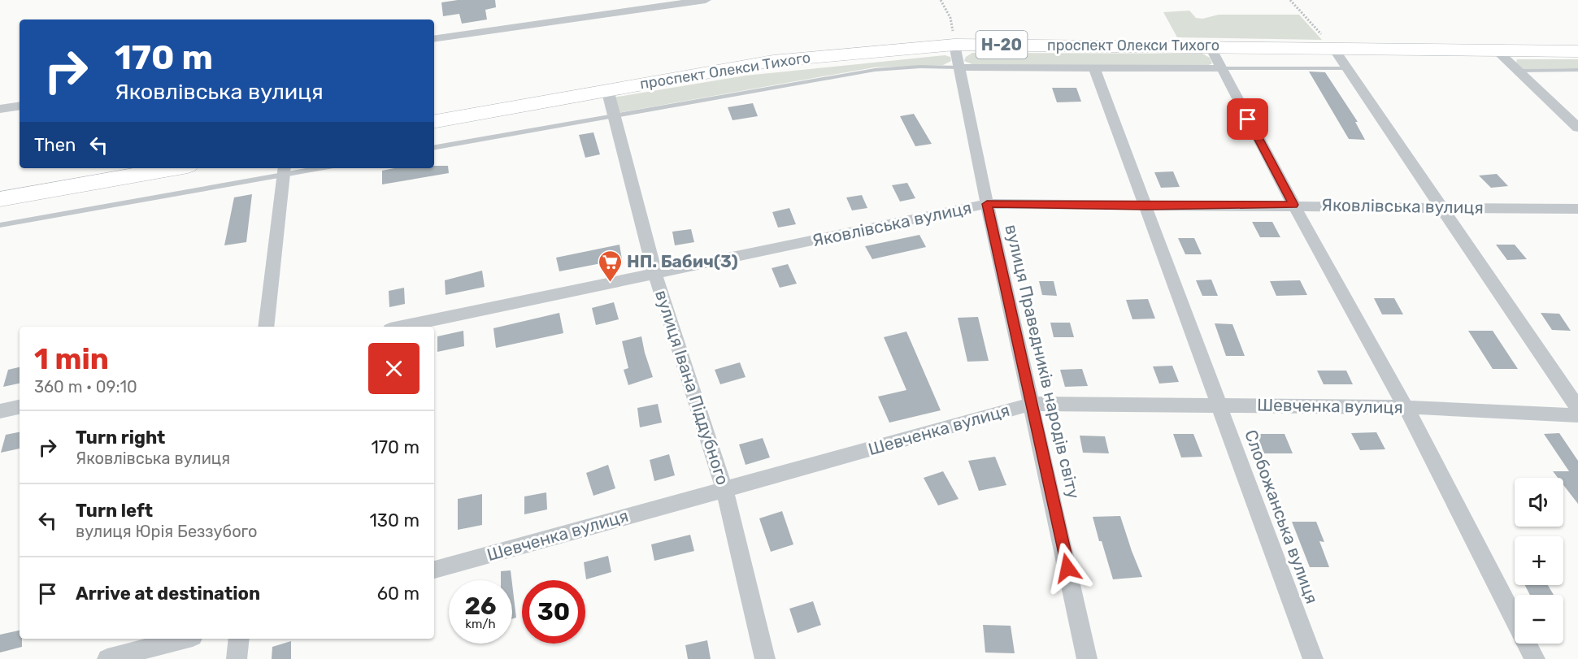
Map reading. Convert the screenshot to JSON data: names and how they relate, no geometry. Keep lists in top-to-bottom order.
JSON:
{
  "streets": {
    "main road": ["Н-20", "проспект Олекси Тихого"],
    "street": [
      "Яковлівська вулиця",
      "вулиця Праведників народів світу",
      "вулиця Івана Піддубного",
      "Шевченка вулиця",
      "Слобожанська вулиця"
    ]
  },
  "crossings": [
    ["проспект Олекси Тихого", "вулиця Праведників народів світу"],
    ["проспект Олекси Тихого", "вулиця Івана Піддубного"],
    ["Яковлівська вулиця", "вулиця Праведників народів світу"],
    ["Яковлівська вулиця", "вулиця Івана Піддубного"],
    ["Яковлівська вулиця", "Слобожанська вулиця"],
    ["вулиця Праведників народів світу", "Шевченка вулиця"],
    ["вулиця Івана Піддубного", "Шевченка вулиця"],
    ["Шевченка вулиця", "Слобожанська вулиця"]
  ],
  "places": {
    "supermarket": ["НП. Бабич(3)"]
  },
  "page": {
    "turn": ["170 m", "Яковлівська вулиця"],
    "then": "Then",
    "heading": ["1 min", "360 m · 09:10"],
    "list": [
      {
        "name": "Turn right",
        "note": "Яковлівська вулиця",
        "value": "170 m"
      },
      {
        "name": "Turn left",
        "note": "вулиця Юрія Беззубого",
        "value": "130 m"
      },
      {
        "name": "Arrive at destination",
        "value": "60 m"
      }
    ],
    "map_buttons": ["+", "−"],
    "speed": "26 km/h",
    "limit": "30"
  }
}
